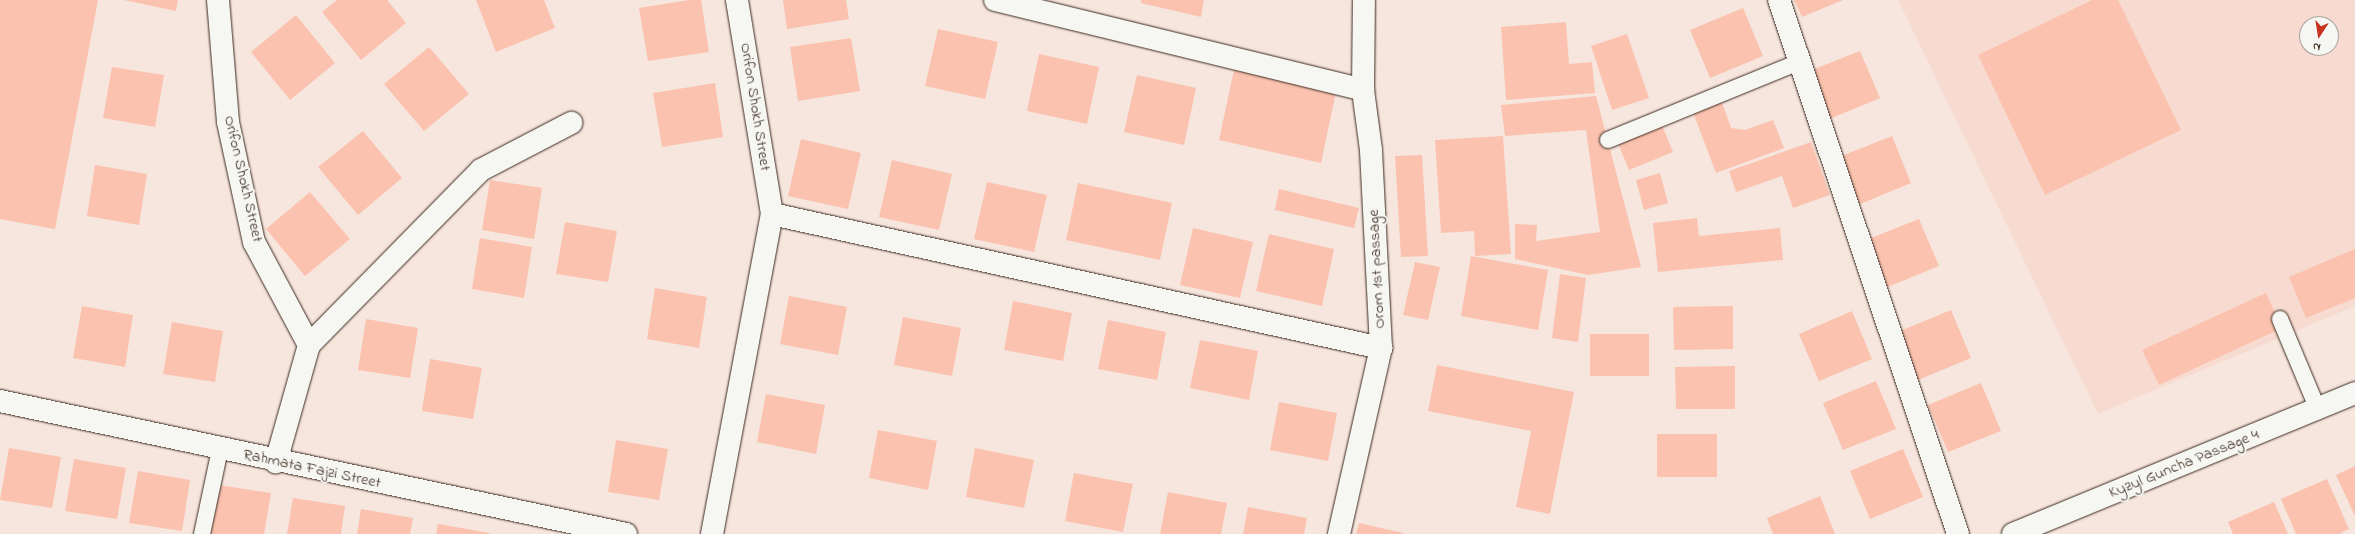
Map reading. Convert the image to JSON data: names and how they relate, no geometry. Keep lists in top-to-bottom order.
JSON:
{
  "streets": {
    "street": [
      "Orifon Shokh Street",
      "Orom 1st passage",
      "Kyzyl Guncha Passage 4",
      "Rahmata Fajzi Street"
    ]
  },
  "north": "bottom"
}
